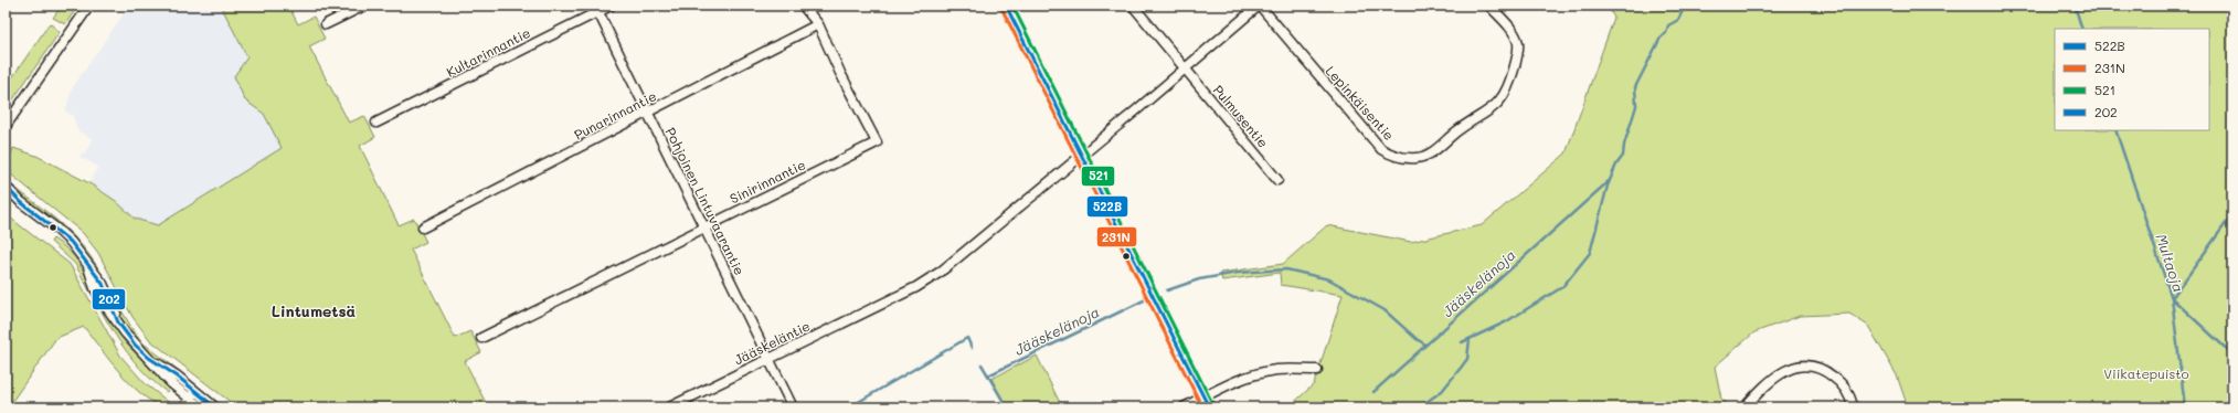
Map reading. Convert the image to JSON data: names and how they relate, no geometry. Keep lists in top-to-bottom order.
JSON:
{
  "streets": {
    "street": [
      "Kultarinnantie",
      "Lepinkäisentie",
      "Punarinnantie",
      "Pulmusentie",
      "Sinirinnantie",
      "Pohjoinen Lintuvaarantie",
      "Jääskeläntie"
    ]
  },
  "crossings": [
    ["Kultarinnantie", "Pohjoinen Lintuvaarantie"],
    ["Lepinkäisentie", "Jääskeläntie"],
    ["Punarinnantie", "Sinirinnantie"],
    ["Punarinnantie", "Pohjoinen Lintuvaarantie"],
    ["Pulmusentie", "Jääskeläntie"],
    ["Sinirinnantie", "Pohjoinen Lintuvaarantie"],
    ["Pohjoinen Lintuvaarantie", "Jääskeläntie"]
  ],
  "districts": ["Lintumetsä"],
  "water": ["Multaoja", "Jääskelänoja"],
  "parks": ["Viikatepuisto"],
  "lines": [
    "transit line 522B",
    "transit line 521",
    "transit line 231N",
    "transit line 202"
  ],
  "legend": [
    "522B",
    "231N",
    "521",
    "202"
  ]
}
